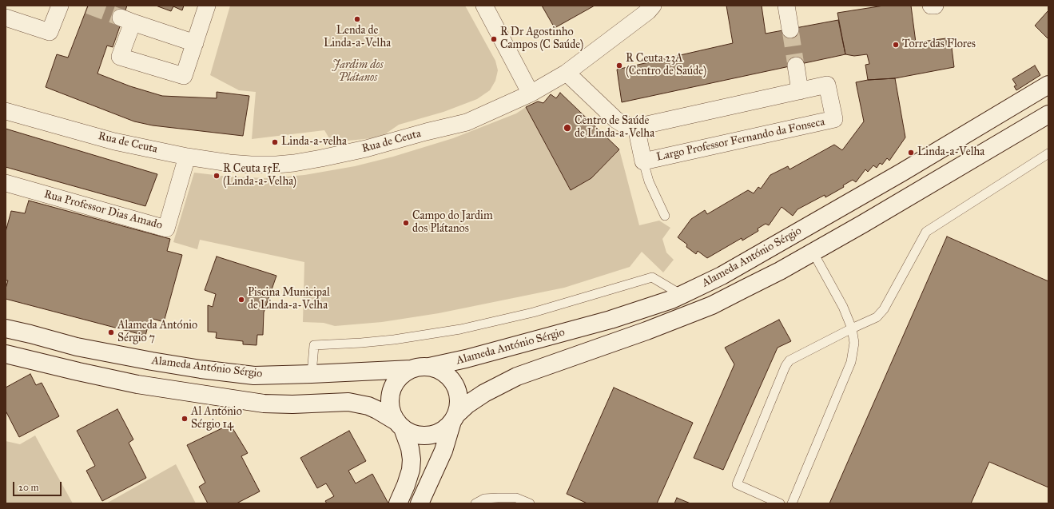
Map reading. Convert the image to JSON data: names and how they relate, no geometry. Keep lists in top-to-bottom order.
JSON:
{
  "streets": {
    "street": [
      "Largo Professor Fernando da Fonseca",
      "Rua de Ceuta",
      "Rua Professor Dias Amado",
      "Alameda António Sérgio"
    ]
  },
  "crossings": [
    ["Largo Professor Fernando da Fonseca", "Rua de Ceuta"],
    ["Rua de Ceuta", "Rua Professor Dias Amado"]
  ],
  "parks": ["Jardim dos Plátanos"],
  "places": [
    "Lenda de Linda-a-Velha",
    "R Dr Agostinho Campos (C Saúde)",
    "Torre das Flores",
    "R Ceuta 23A (Centro de Saúde)",
    "Centro de Saúde de Linda-a-Velha",
    "Linda-a-velha",
    "Linda-a-Velha",
    "R Ceuta 15E (Linda-a-Velha)",
    "Campo do Jardim dos Plátanos",
    "Piscina Municipal de Linda-a-Velha",
    "Alameda António Sérgio 7",
    "Al António Sérgio 14"
  ],
  "scale_bar": "20 m"
}
